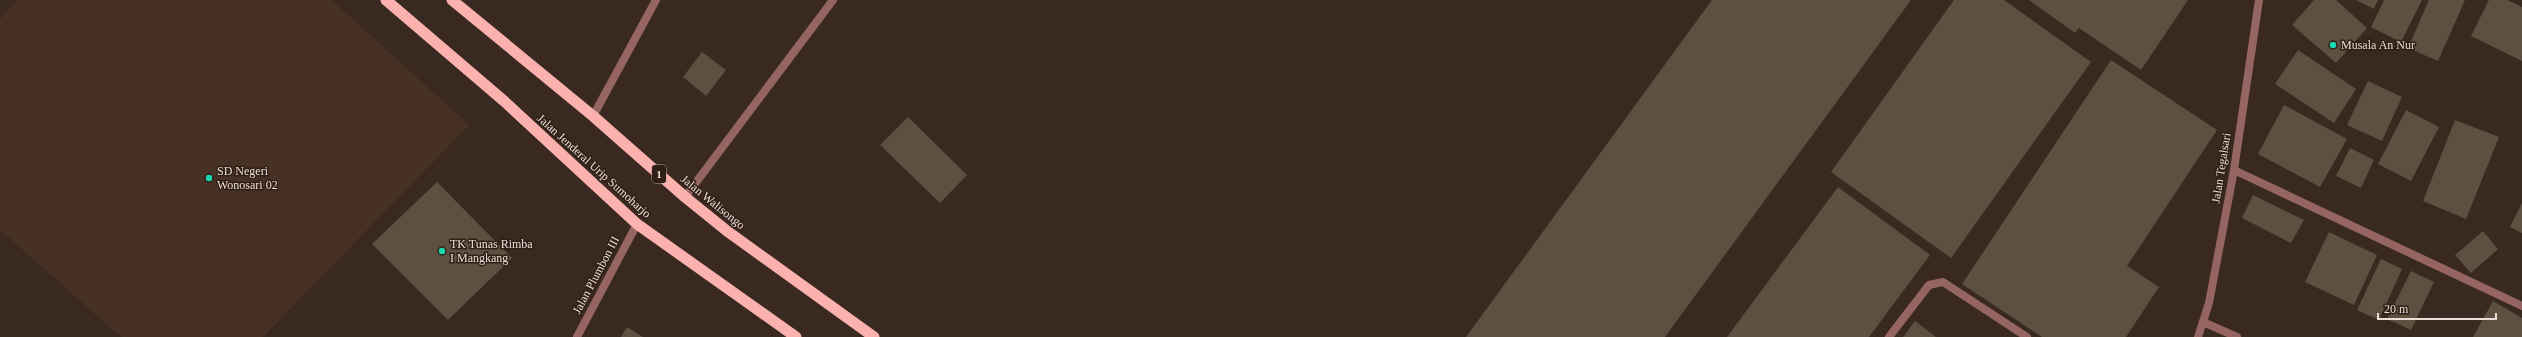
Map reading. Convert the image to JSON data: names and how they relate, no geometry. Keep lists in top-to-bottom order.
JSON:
{
  "streets": {
    "highway": ["Jalan Jenderal Urip Sumoharjo", "1", "Jalan Walisongo"],
    "street": ["Jalan Tegalsari", "Jalan Plumbon III"]
  },
  "crossings": [
    ["Jalan Jenderal Urip Sumoharjo", "Jalan Plumbon III"]
  ],
  "places": ["Musala An Nur", "SD Negeri Wonosari 02", "TK Tunas Rimba I Mangkang"],
  "scale_bar": "20 m"
}
